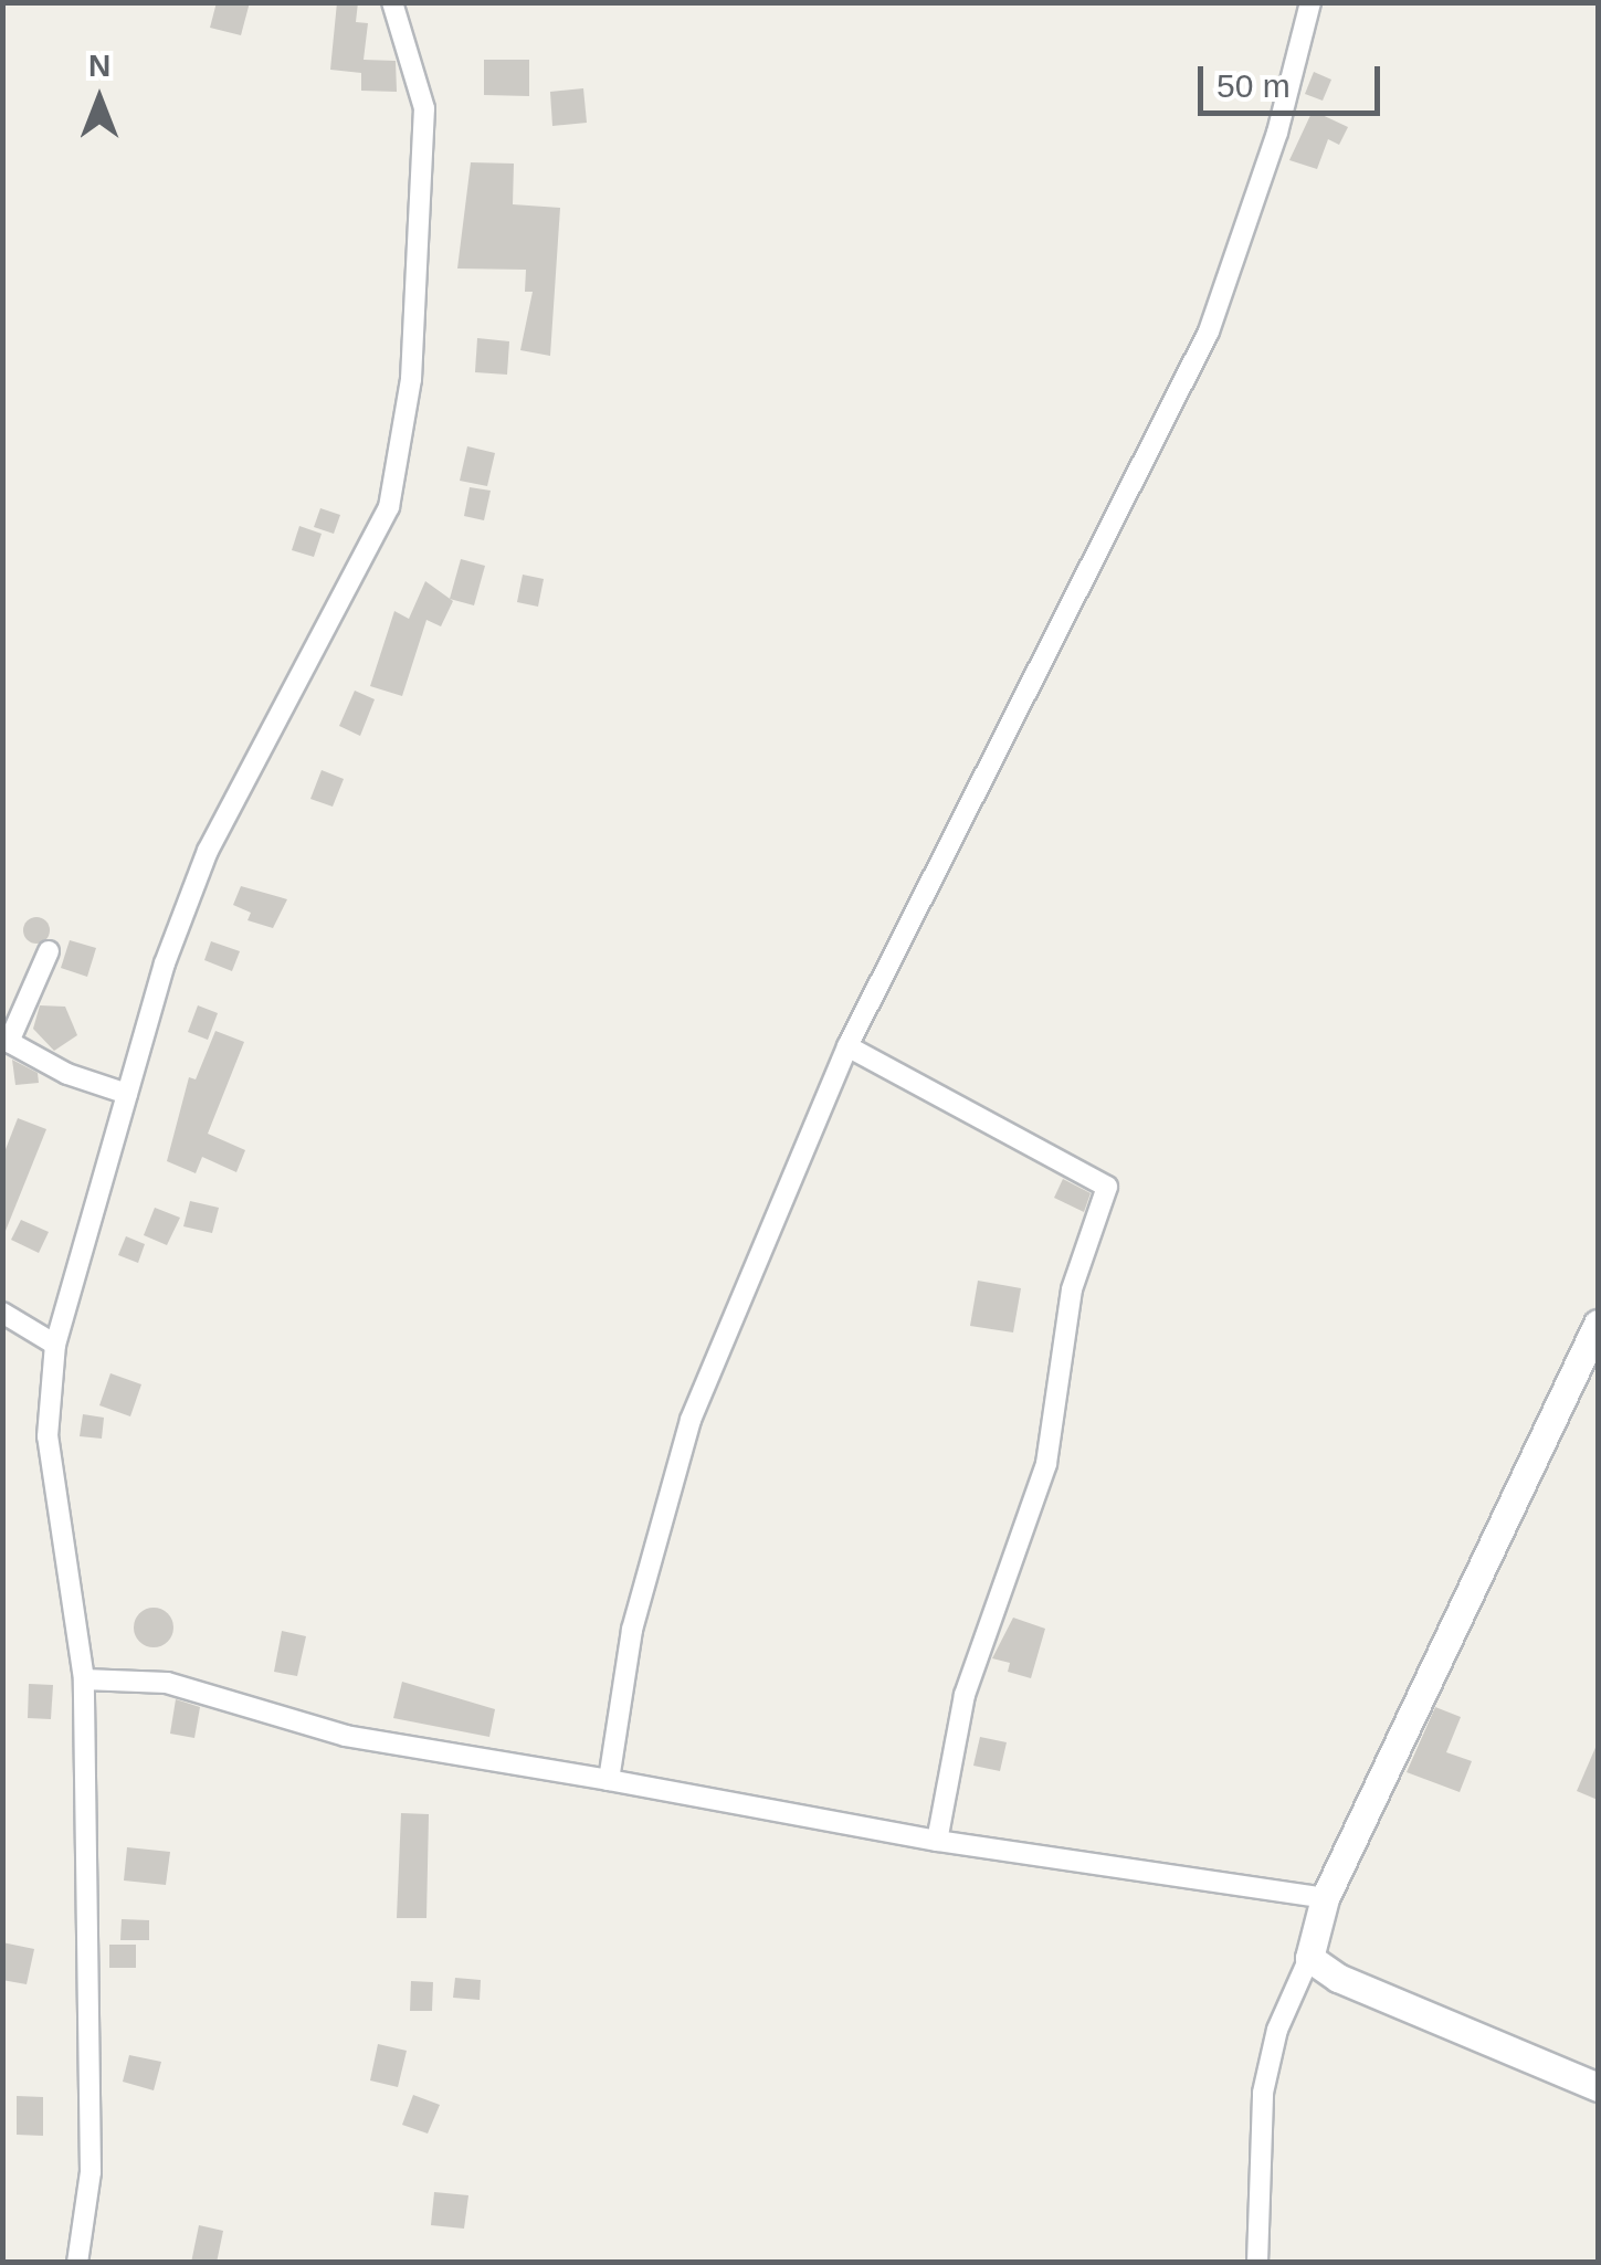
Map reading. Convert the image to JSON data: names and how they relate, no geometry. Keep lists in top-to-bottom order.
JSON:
{
  "scale_bar": "50 m",
  "north": "top"
}
